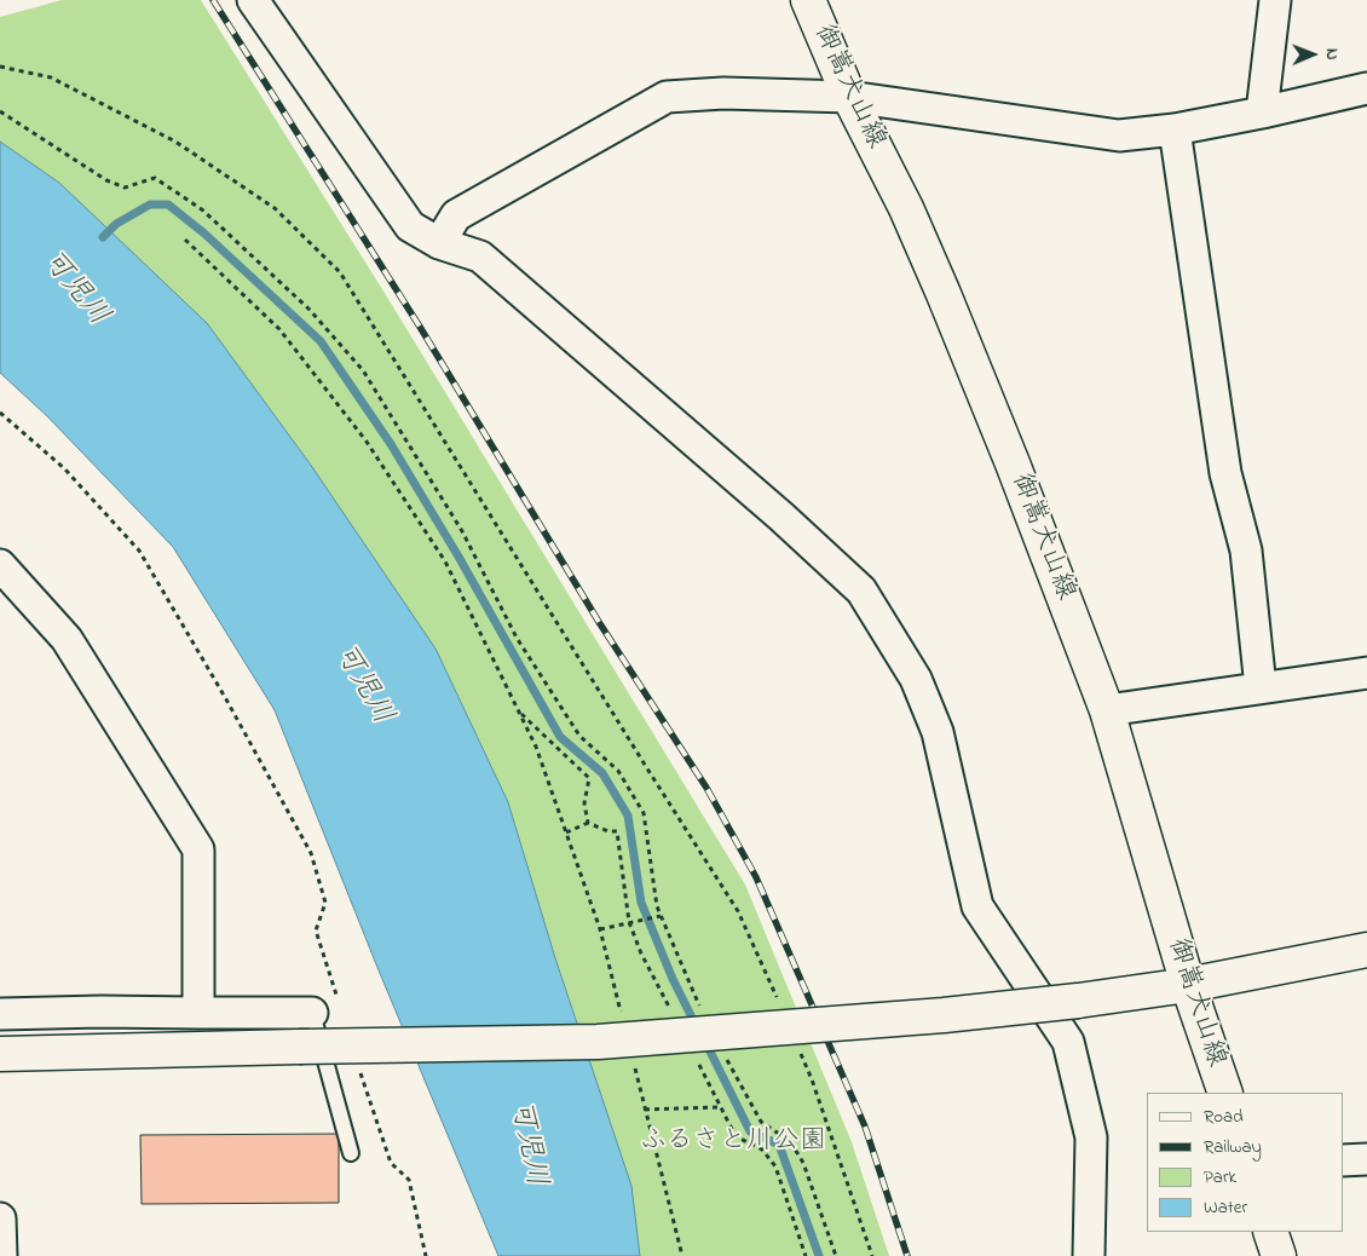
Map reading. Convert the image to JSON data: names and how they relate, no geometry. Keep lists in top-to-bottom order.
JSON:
{
  "streets": {
    "street": ["御嵩犬山線"]
  },
  "water": ["可児川"],
  "parks": ["ふるさと川公園"],
  "legend": [
    "Road",
    "Railway",
    "Park",
    "Water"
  ],
  "north": "right"
}
